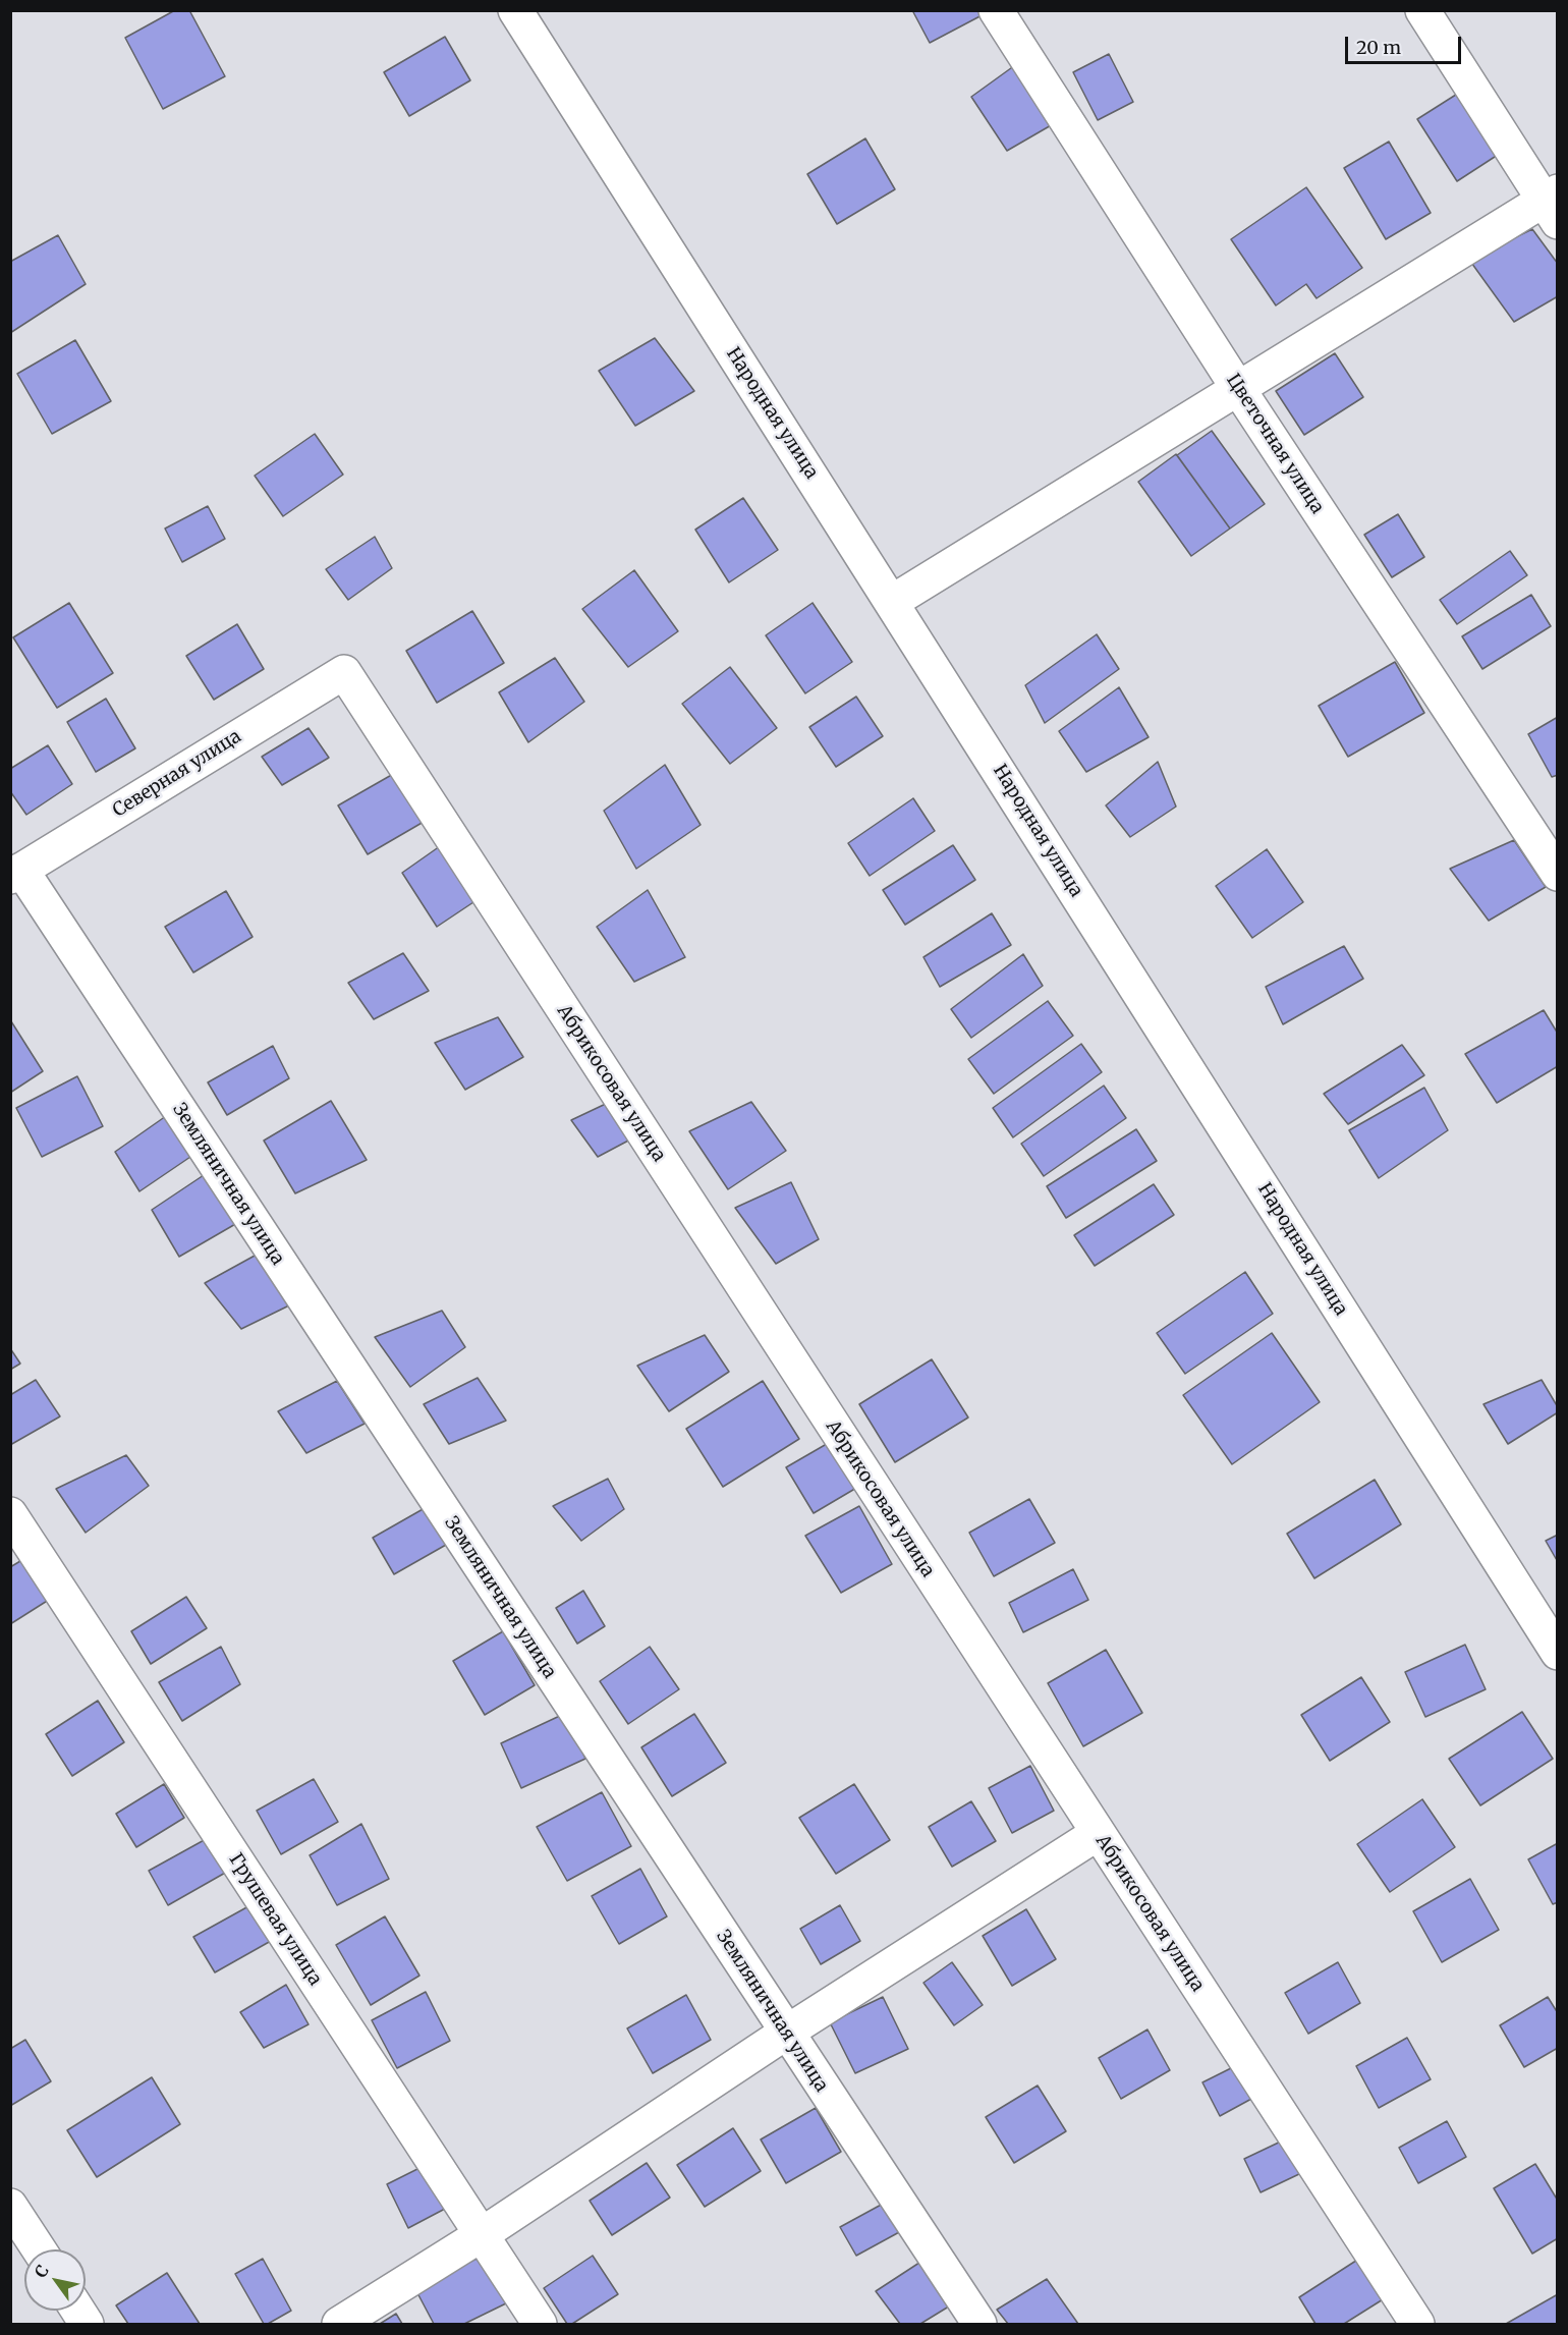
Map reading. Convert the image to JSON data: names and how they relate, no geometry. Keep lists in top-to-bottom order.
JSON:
{
  "streets": {
    "street": [
      "Народная улица",
      "Цветочная улица",
      "Северная улица",
      "Абрикосовая улица",
      "Земляничная улица",
      "Грушевая улица"
    ]
  },
  "crossings": [
    ["Северная улица", "Абрикосовая улица"],
    ["Северная улица", "Земляничная улица"]
  ],
  "scale_bar": "20 m",
  "north": "top left"
}
